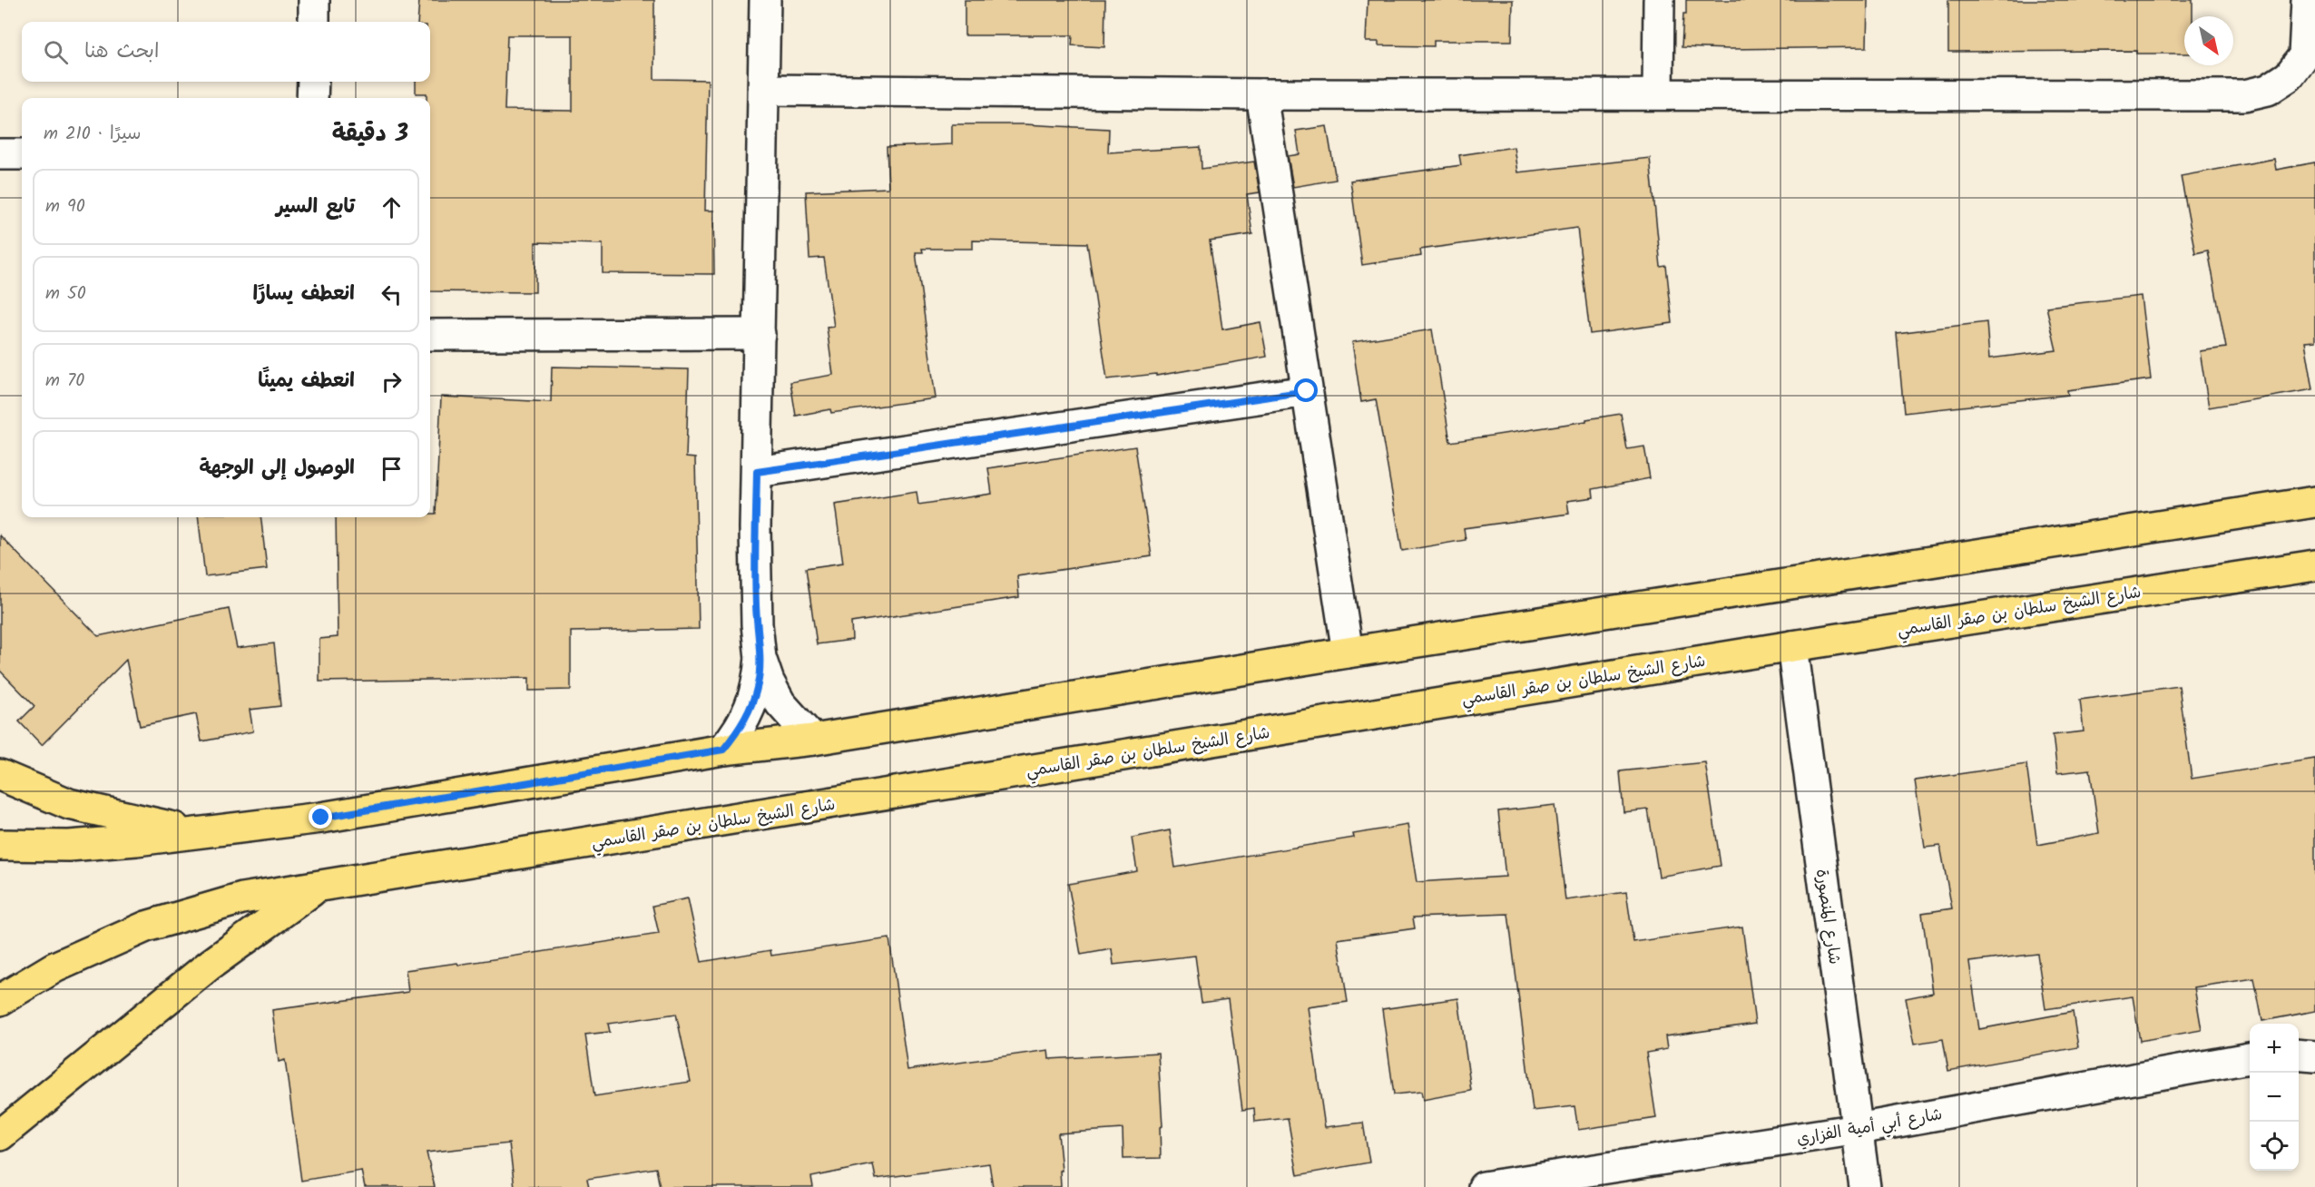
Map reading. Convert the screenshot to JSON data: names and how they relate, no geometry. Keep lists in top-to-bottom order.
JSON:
{
  "streets": {
    "main road": ["شارع الشيخ سلطان بن صقر القاسمي"],
    "street": ["شارع المنصورة", "شارع أبي أمية الفزاري"]
  },
  "crossings": [
    ["شارع الشيخ سلطان بن صقر القاسمي", "شارع المنصورة"],
    ["شارع المنصورة", "شارع أبي أمية الفزاري"]
  ],
  "north": "bottom right",
  "page": {
    "search": "ابحث هنا",
    "heading": ["3 دقيقة", "سيرًا · 210 m"],
    "list": [
      ["تابع السير", "90 m"],
      ["انعطف يسارًا", "50 m"],
      ["انعطف يمينًا", "70 m"],
      "الوصول إلى الوجهة"
    ],
    "map_buttons": ["+", "−"]
  }
}
